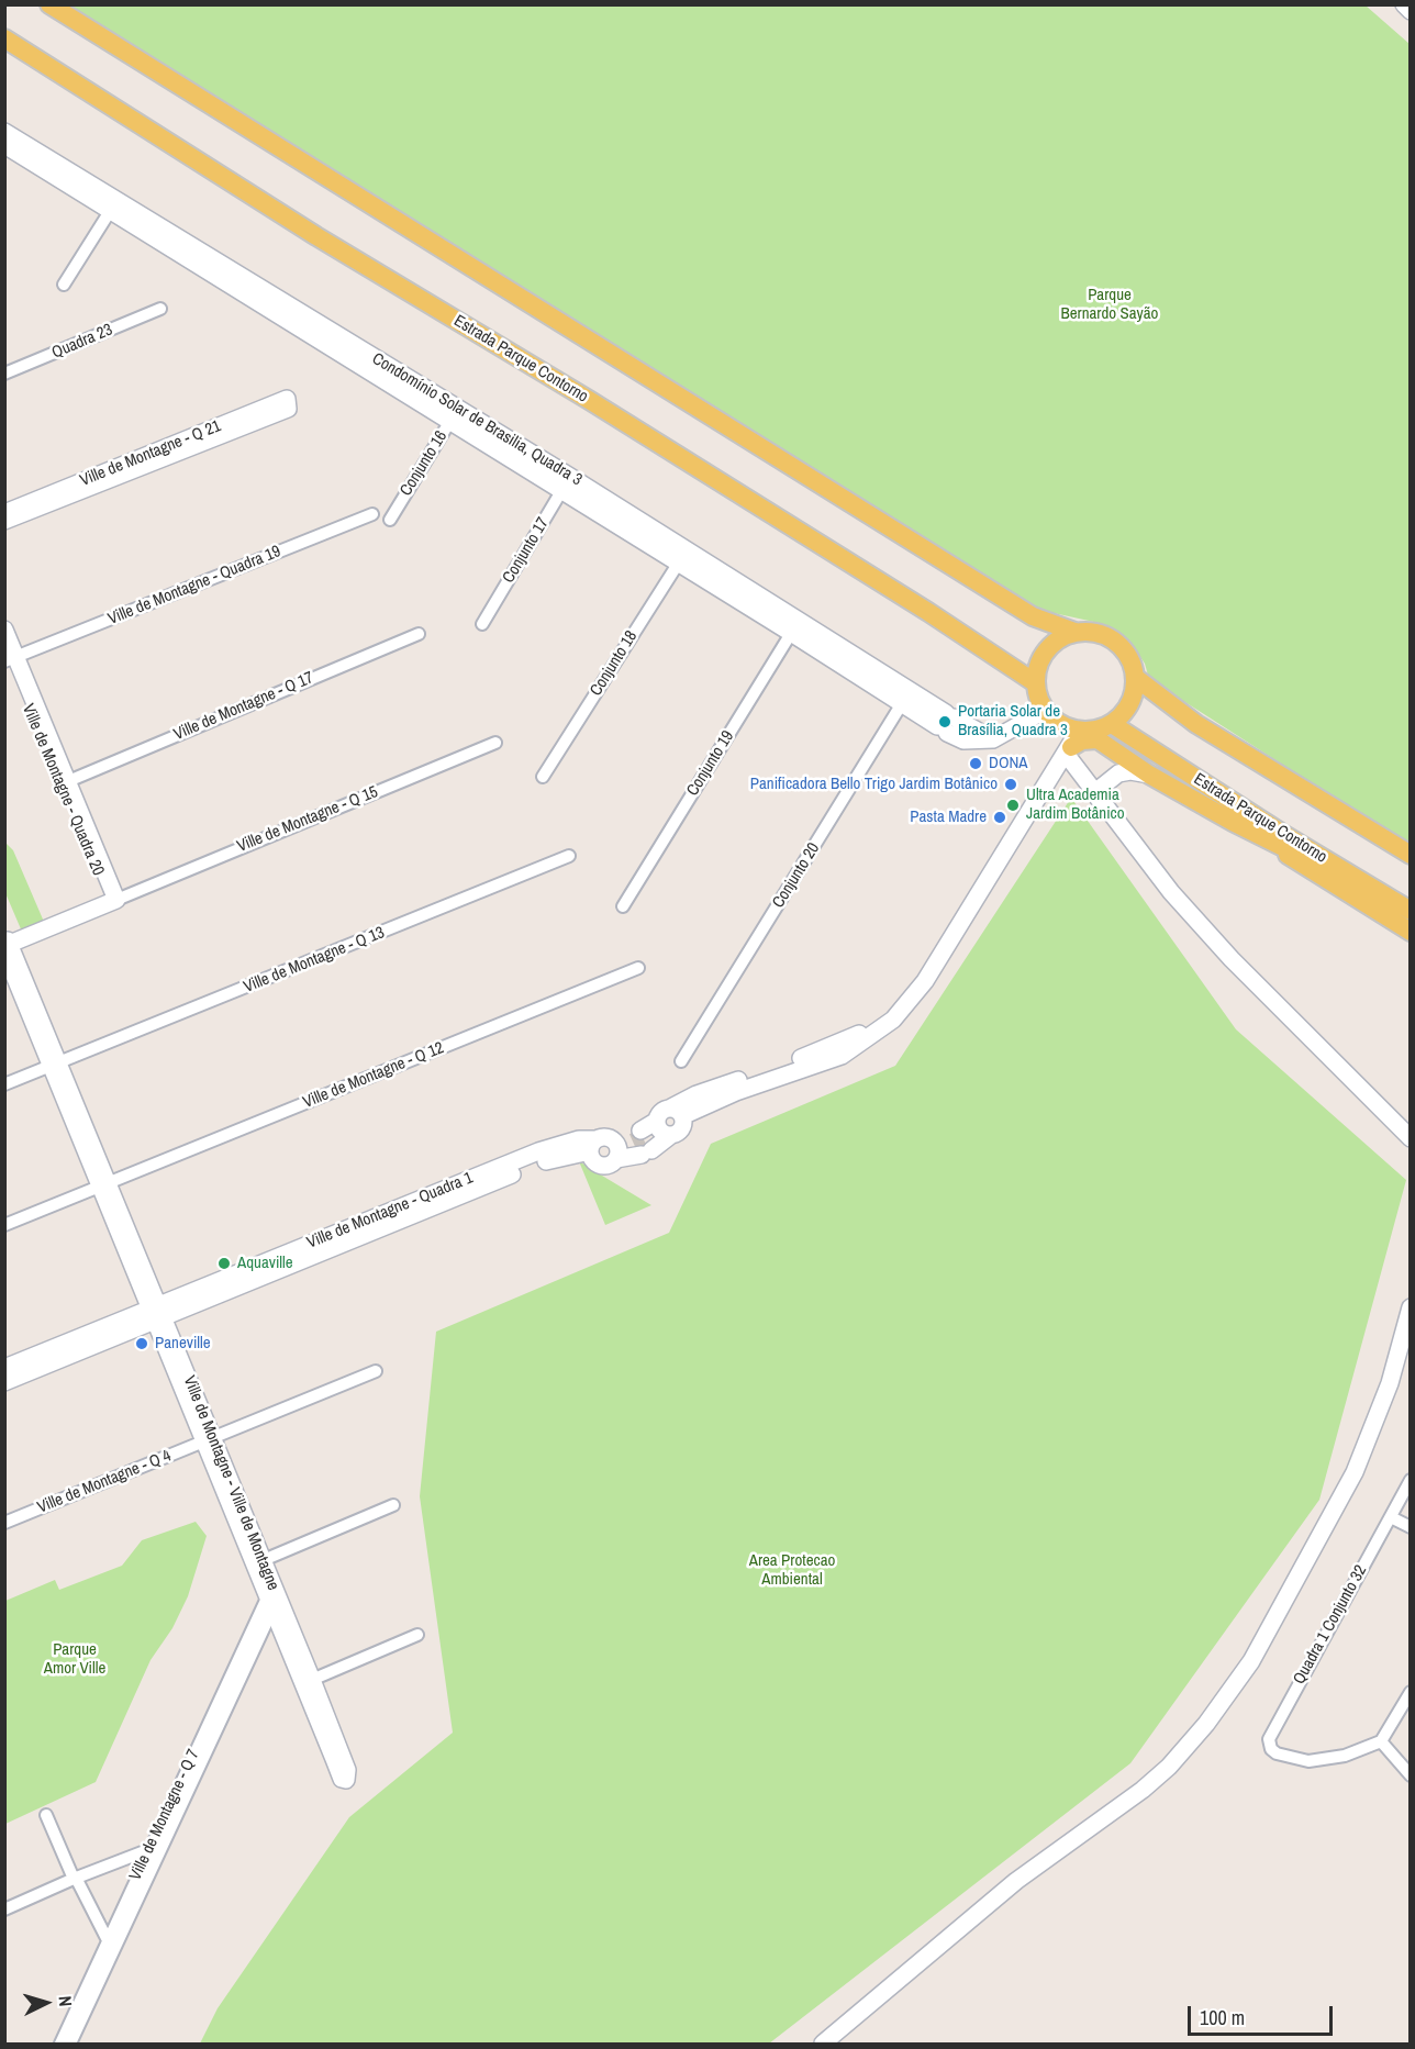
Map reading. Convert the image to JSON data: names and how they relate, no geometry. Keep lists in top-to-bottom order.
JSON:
{
  "streets": {
    "main road": ["Estrada Parque Contorno"],
    "street": [
      "Quadra 23",
      "Condomínio Solar de Brasilia, Quadra 3",
      "Ville de Montagne - Q 21",
      "Conjunto 16",
      "Conjunto 17",
      "Ville de Montagne - Quadra 19",
      "Conjunto 18",
      "Ville de Montagne - Q 17",
      "Conjunto 19",
      "Ville de Montagne - Quadra 20",
      "Ville de Montagne - Q 15",
      "Conjunto 20",
      "Ville de Montagne - Q 13",
      "Ville de Montagne - Q 12",
      "Ville de Montagne - Quadra 1",
      "Ville de Montagne - Q 4",
      "Ville de Montagne - Ville de Montagne",
      "Quadra 1 Conjunto 32",
      "Ville de Montagne - Q 7"
    ]
  },
  "crossings": [
    ["Estrada Parque Contorno", "Condomínio Solar de Brasilia, Quadra 3"],
    ["Condomínio Solar de Brasilia, Quadra 3", "Conjunto 16"],
    ["Condomínio Solar de Brasilia, Quadra 3", "Conjunto 17"],
    ["Condomínio Solar de Brasilia, Quadra 3", "Conjunto 18"],
    ["Condomínio Solar de Brasilia, Quadra 3", "Conjunto 19"],
    ["Condomínio Solar de Brasilia, Quadra 3", "Conjunto 20"],
    ["Ville de Montagne - Quadra 19", "Ville de Montagne - Quadra 20"],
    ["Ville de Montagne - Q 17", "Ville de Montagne - Quadra 20"],
    ["Ville de Montagne - Quadra 20", "Ville de Montagne - Q 15"],
    ["Ville de Montagne - Quadra 20", "Ville de Montagne - Ville de Montagne"],
    ["Ville de Montagne - Q 13", "Ville de Montagne - Ville de Montagne"],
    ["Ville de Montagne - Q 12", "Ville de Montagne - Ville de Montagne"],
    ["Ville de Montagne - Quadra 1", "Ville de Montagne - Ville de Montagne"],
    ["Ville de Montagne - Q 4", "Ville de Montagne - Ville de Montagne"],
    ["Ville de Montagne - Ville de Montagne", "Ville de Montagne - Q 7"]
  ],
  "parks": ["Parque Bernardo Sayão", "Area Protecao Ambiental", "Parque Amor Ville"],
  "places": [
    "Portaria Solar de Brasília, Quadra 3",
    "DONA",
    "Panificadora Bello Trigo Jardim Botânico",
    "Ultra Academia Jardim Botânico",
    "Pasta Madre",
    "Aquaville",
    "Paneville"
  ],
  "scale_bar": "100 m",
  "north": "right"
}
